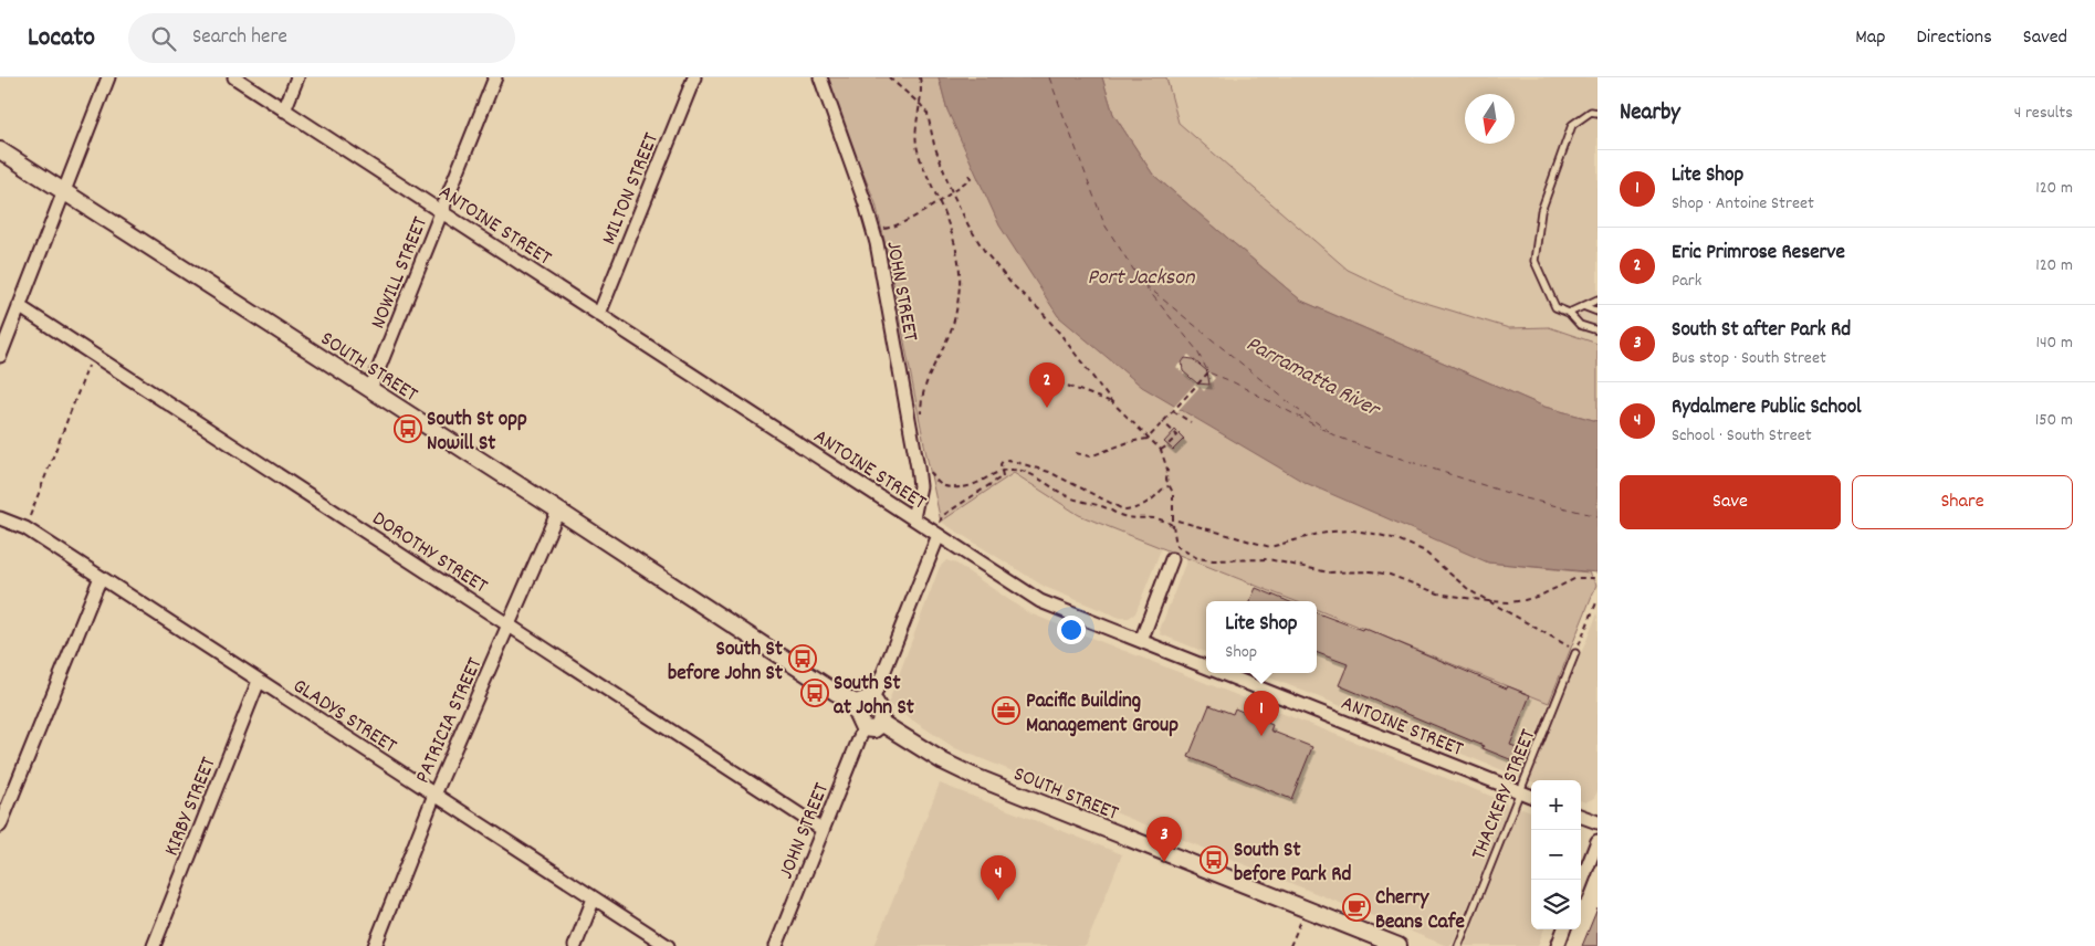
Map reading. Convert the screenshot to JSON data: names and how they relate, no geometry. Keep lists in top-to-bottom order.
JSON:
{
  "streets": {
    "street": [
      "MILTON STREET",
      "ANTOINE STREET",
      "NOWILL STREET",
      "JOHN STREET",
      "SOUTH STREET",
      "DOROTHY STREET",
      "GLADYS STREET",
      "PATRICIA STREET",
      "KIRBY STREET"
    ],
    "lane": ["THACKERY STREET"]
  },
  "crossings": [
    ["MILTON STREET", "ANTOINE STREET"],
    ["ANTOINE STREET", "NOWILL STREET"],
    ["ANTOINE STREET", "JOHN STREET"],
    ["ANTOINE STREET", "THACKERY STREET"],
    ["NOWILL STREET", "SOUTH STREET"],
    ["JOHN STREET", "SOUTH STREET"],
    ["JOHN STREET", "DOROTHY STREET"],
    ["SOUTH STREET", "PATRICIA STREET"],
    ["DOROTHY STREET", "PATRICIA STREET"],
    ["GLADYS STREET", "PATRICIA STREET"],
    ["GLADYS STREET", "KIRBY STREET"]
  ],
  "water": ["Port Jackson", "Parramatta River"],
  "places": {
    "bus stop": [
      "South St opp Nowill St",
      "South St before John St",
      "South St at John St",
      "South St before Park Rd"
    ],
    "office": ["Pacific Building Management Group"],
    "cafe": ["Cherry Beans Cafe"]
  },
  "north": "bottom",
  "page": {
    "header": "Locato",
    "search": "Search here",
    "nav": ["Map", "Directions", "Saved"],
    "heading": ["Nearby", "4 results"],
    "list": [
      {
        "mark": "1",
        "name": "Lite Shop",
        "note": "Shop · Antoine Street",
        "value": "120 m"
      },
      {
        "mark": "2",
        "name": "Eric Primrose Reserve",
        "note": "Park",
        "value": "120 m"
      },
      {
        "mark": "3",
        "name": "South St after Park Rd",
        "note": "Bus stop · South Street",
        "value": "140 m"
      },
      {
        "mark": "4",
        "name": "Rydalmere Public School",
        "note": "School · South Street",
        "value": "150 m"
      }
    ],
    "pins": [
      "2",
      "1",
      "3",
      "4"
    ],
    "buttons": ["Save", "Share"],
    "popup": ["Lite Shop", "Shop"],
    "map_buttons": ["+", "−"]
  }
}
